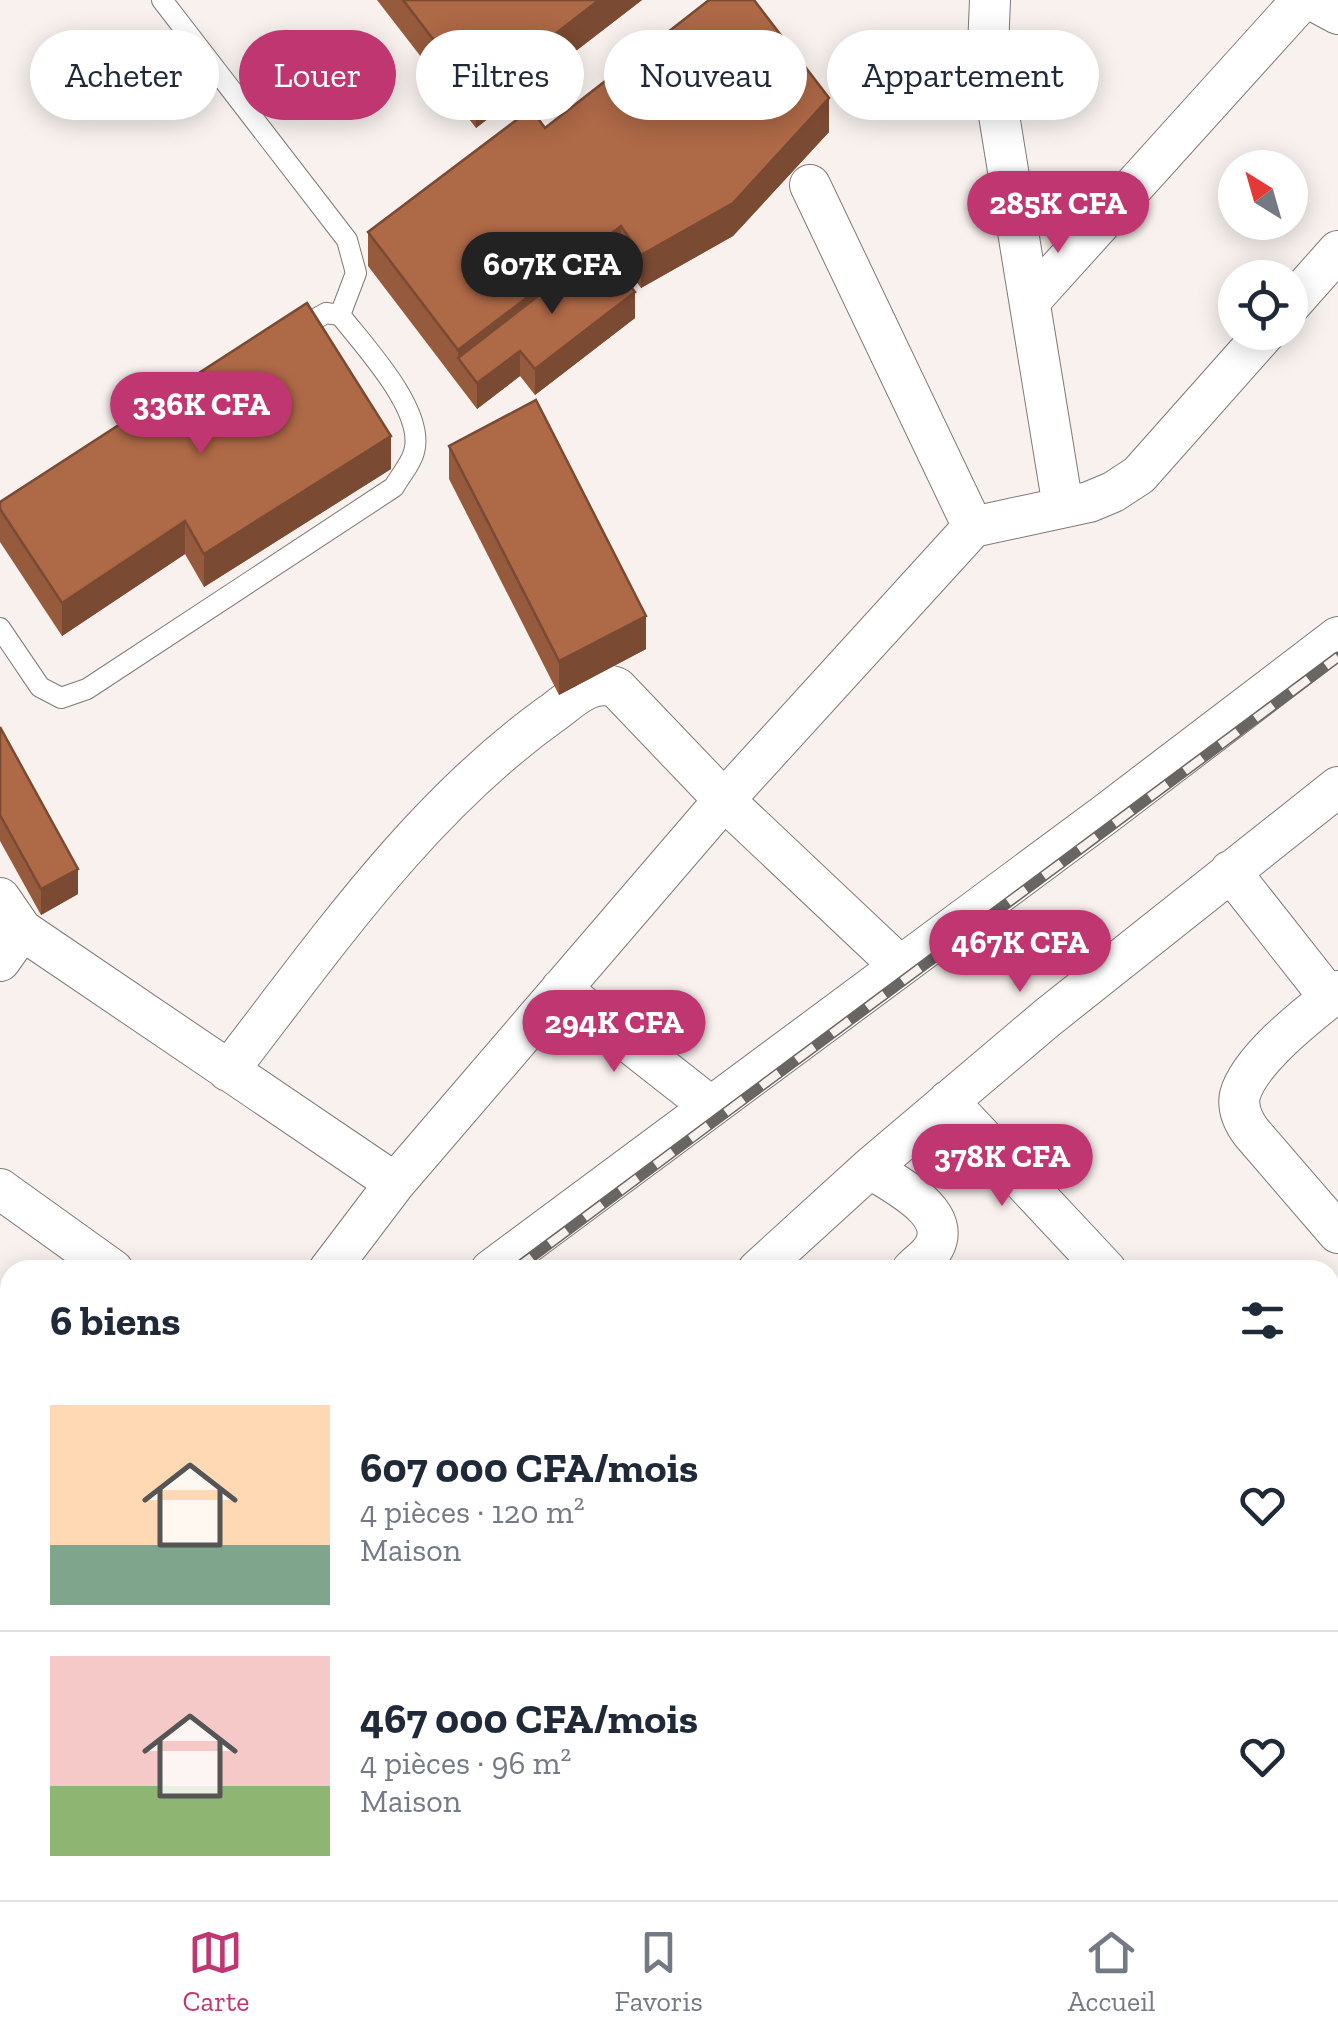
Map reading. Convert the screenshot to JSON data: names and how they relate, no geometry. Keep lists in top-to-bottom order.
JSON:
{
  "north": "top left",
  "page": {
    "chip": [
      "Acheter",
      "Louer",
      "Filtres",
      "Nouveau",
      "Appartement"
    ],
    "price": [
      "285K CFA",
      "607K CFA",
      "336K CFA",
      "467K CFA",
      "294K CFA",
      "378K CFA"
    ],
    "heading": "6 biens",
    "list": [
      {
        "name": "607 000 CFA/mois",
        "note": "4 pièces · 120 m² · Maison"
      },
      {
        "name": "467 000 CFA/mois",
        "note": "4 pièces · 96 m² · Maison"
      }
    ],
    "tabs": ["Carte", "Favoris", "Accueil"]
  }
}
